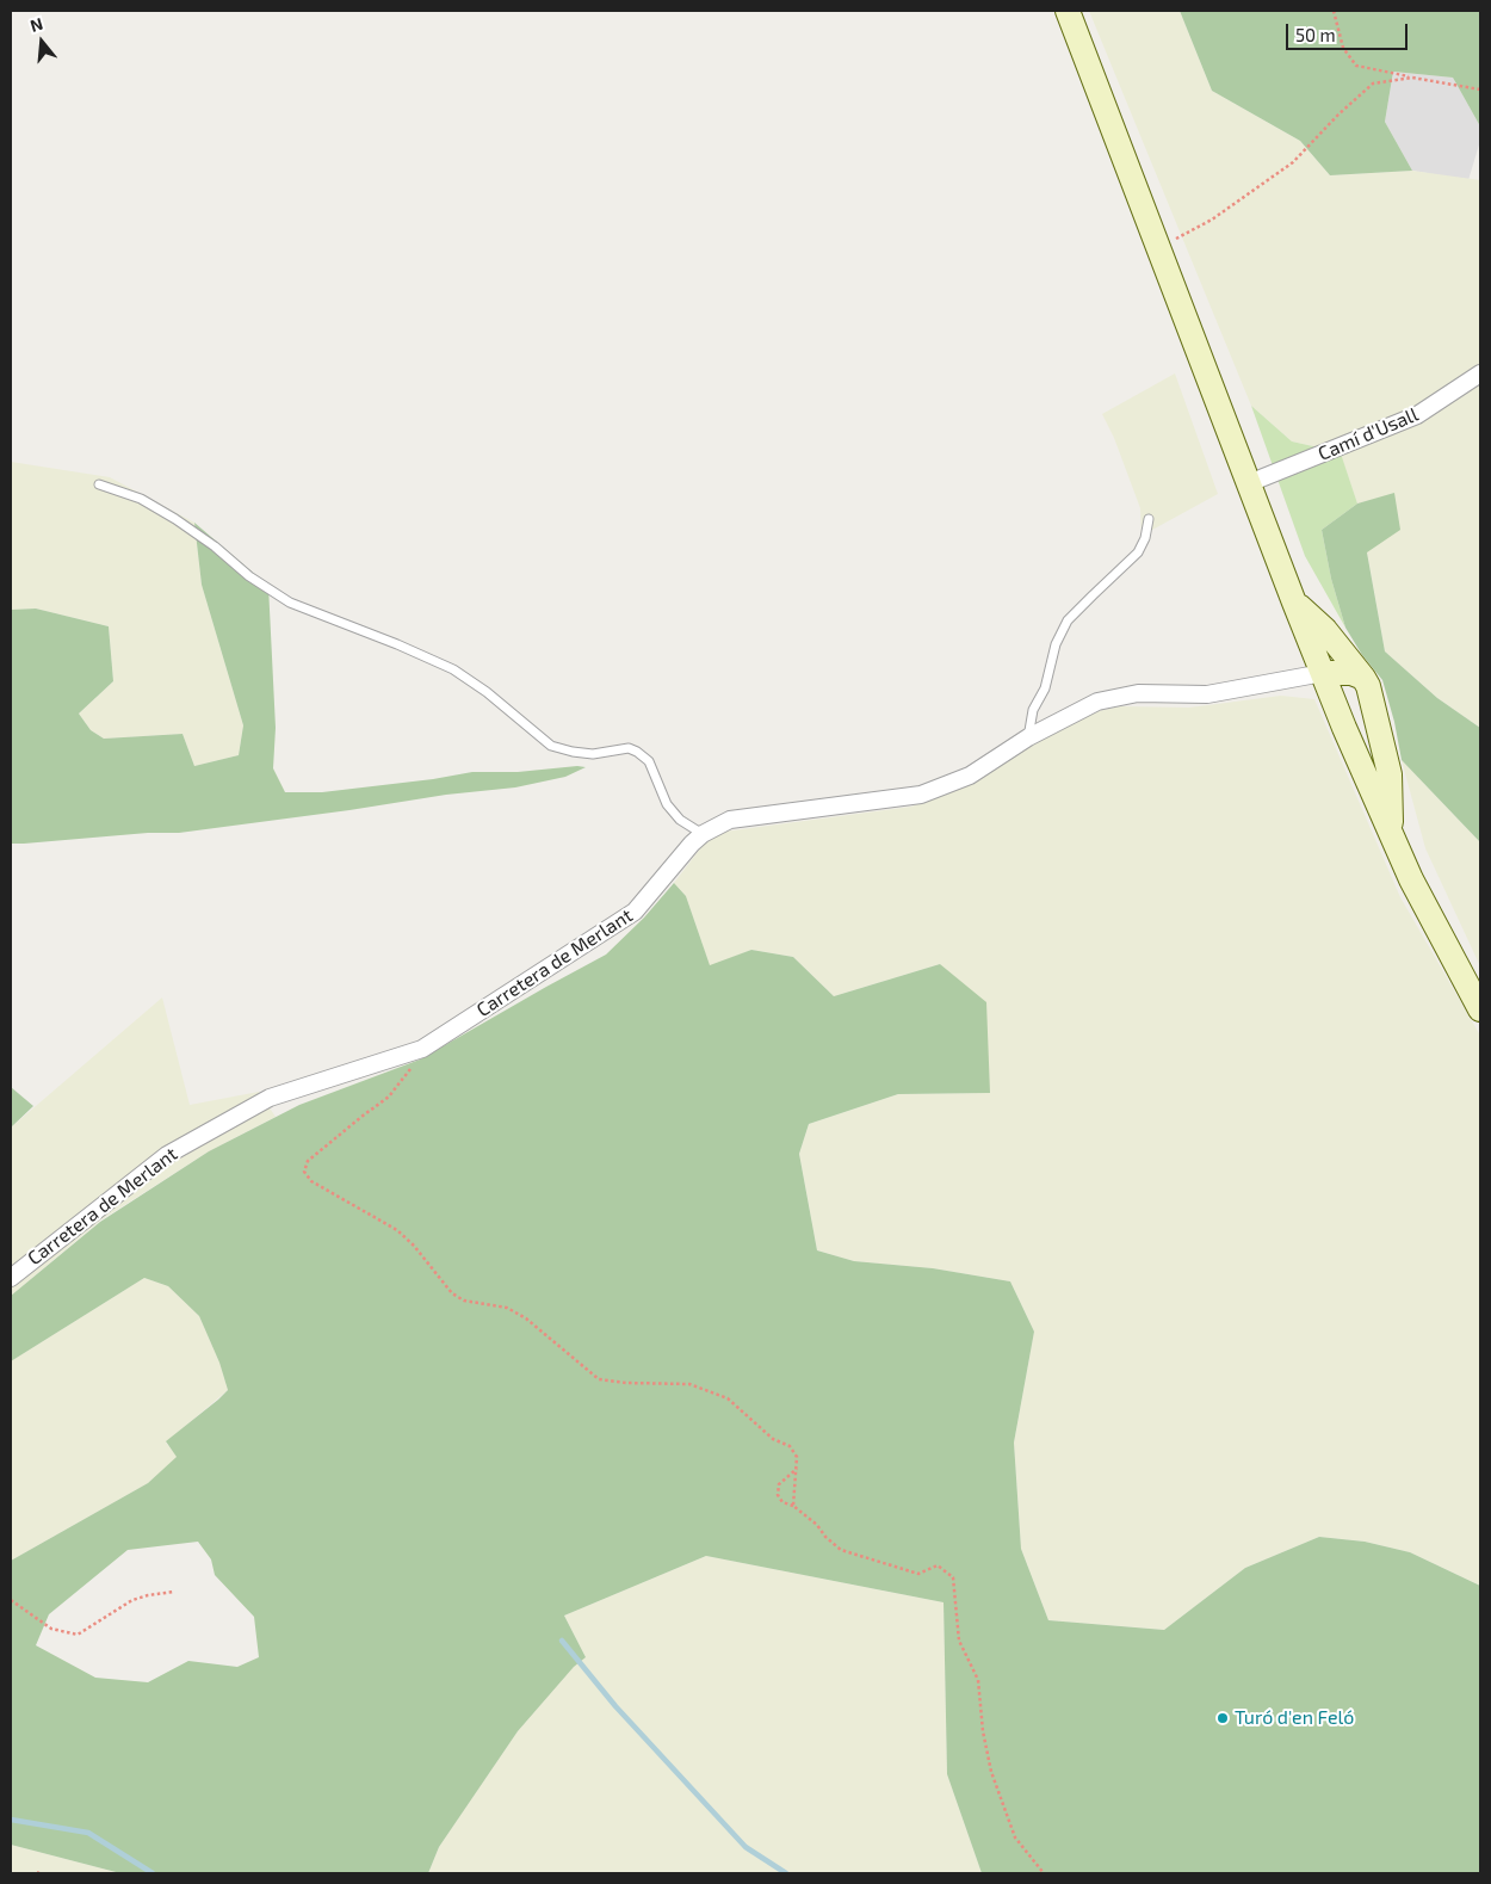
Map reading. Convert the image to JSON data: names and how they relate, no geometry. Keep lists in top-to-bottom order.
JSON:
{
  "streets": {
    "street": ["Camí d'Usall", "Carretera de Merlant"]
  },
  "places": ["Turó d'en Feló"],
  "scale_bar": "50 m",
  "north": "top"
}
